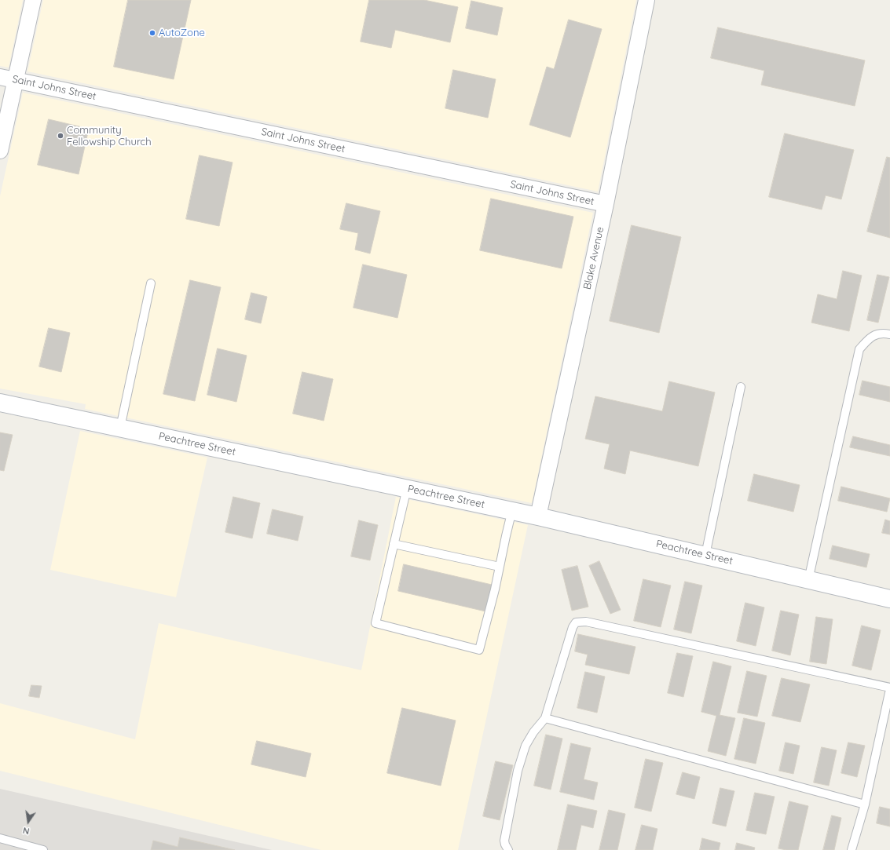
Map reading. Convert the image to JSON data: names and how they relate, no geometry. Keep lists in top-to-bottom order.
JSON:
{
  "streets": {
    "street": ["Saint Johns Street", "Blake Avenue", "Peachtree Street"]
  },
  "crossings": [
    ["Saint Johns Street", "Blake Avenue"],
    ["Blake Avenue", "Peachtree Street"]
  ],
  "places": ["AutoZone", "Community Fellowship Church"],
  "north": "bottom"
}
